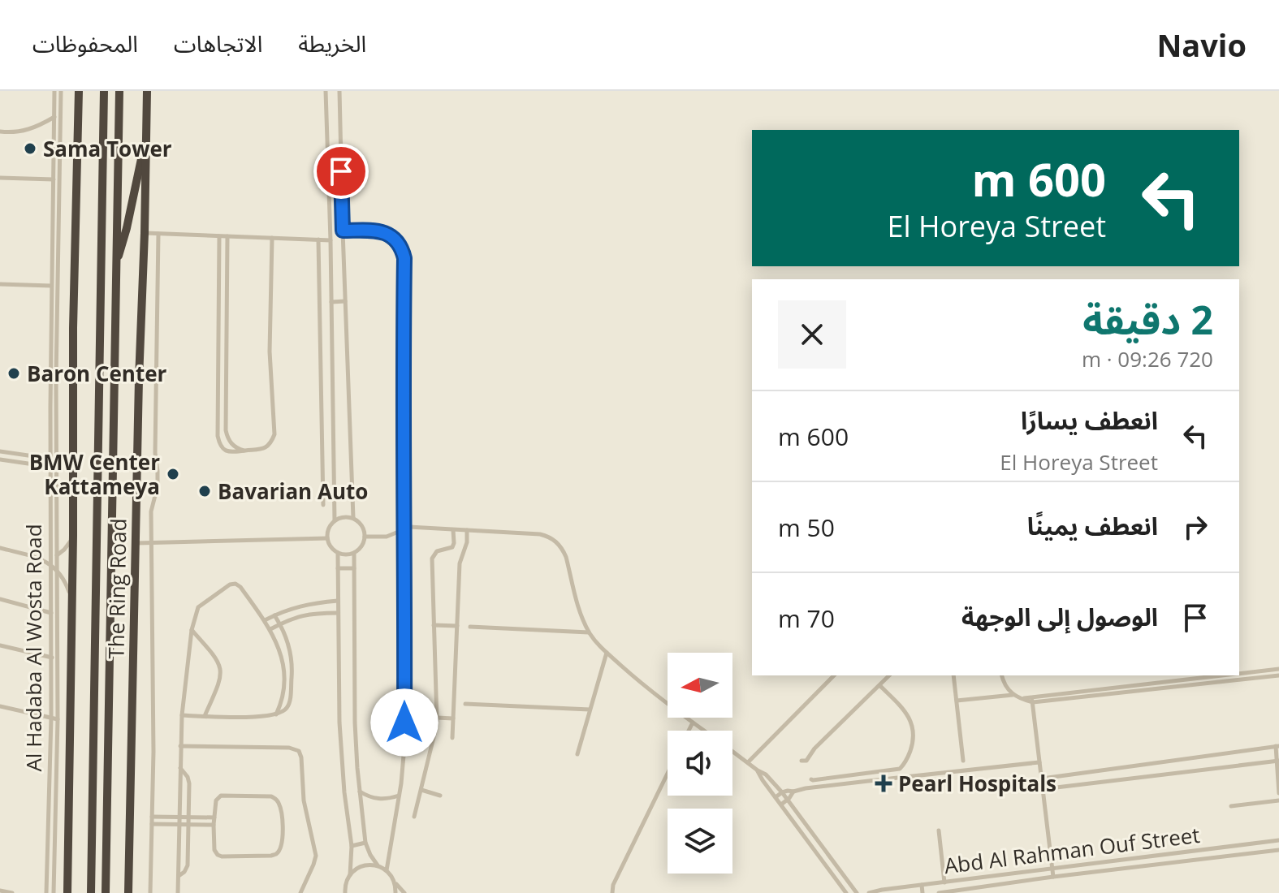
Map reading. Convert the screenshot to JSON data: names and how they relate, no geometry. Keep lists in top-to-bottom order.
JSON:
{
  "streets": {
    "highway": ["The Ring Road"],
    "street": ["Al Hadaba Al Wosta Road", "Abd Al Rahman Ouf Street"]
  },
  "places": {
    "other": [
      "Sama Tower",
      "Baron Center",
      "BMW Center Kattameya",
      "Bavarian Auto"
    ],
    "health": ["Pearl Hospitals"]
  },
  "north": "left",
  "page": {
    "header": "Navio",
    "nav": ["الخريطة", "الاتجاهات", "المحفوظات"],
    "turn": ["600 m", "El Horeya Street"],
    "heading": ["2 دقيقة", "720 m · 09:26"],
    "list": [
      {
        "name": "انعطف يسارًا",
        "note": "El Horeya Street",
        "value": "600 m"
      },
      {
        "name": "انعطف يمينًا",
        "value": "50 m"
      },
      {
        "name": "الوصول إلى الوجهة",
        "value": "70 m"
      }
    ]
  }
}
